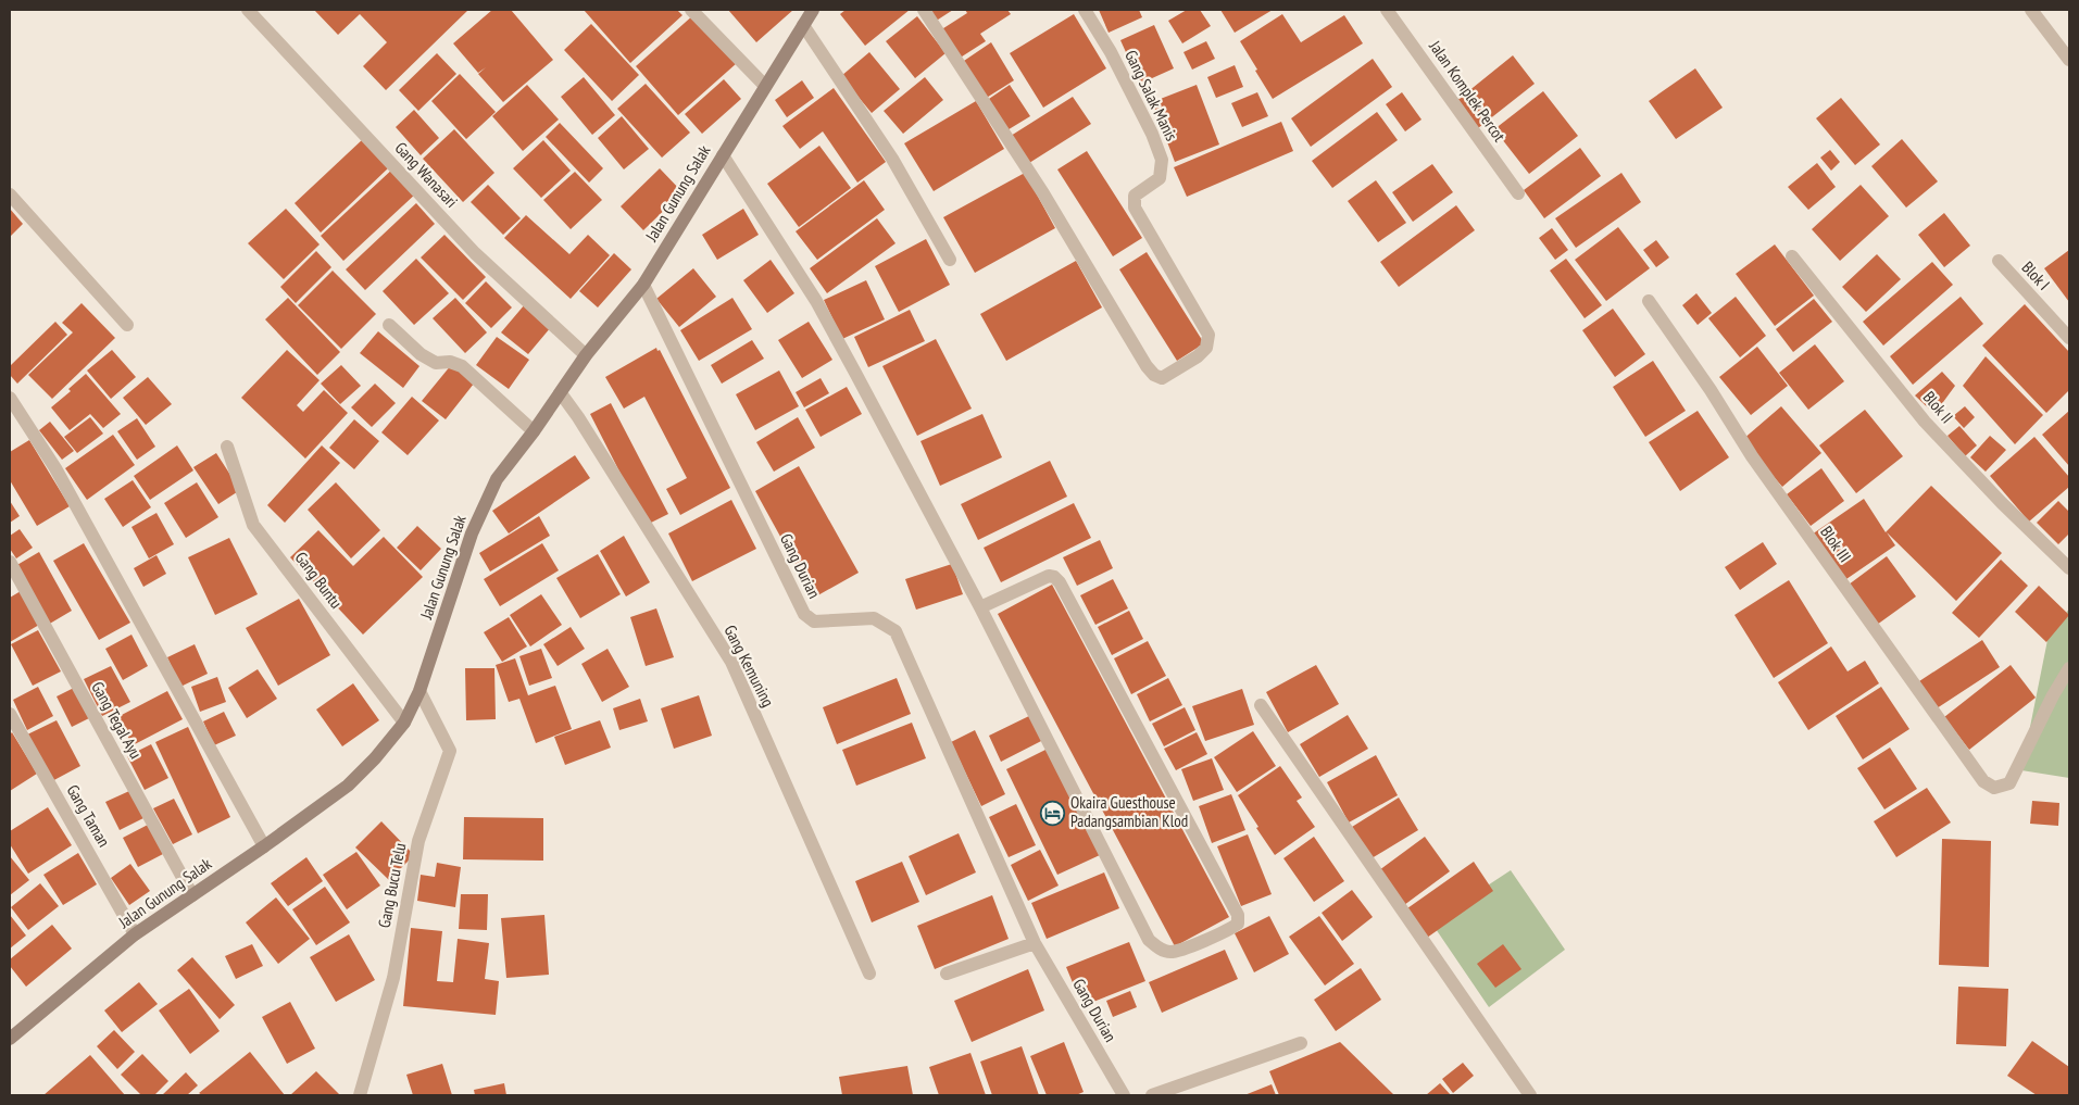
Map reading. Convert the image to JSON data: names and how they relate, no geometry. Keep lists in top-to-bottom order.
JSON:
{
  "streets": {
    "street": [
      "Jalan Komplek Percot",
      "Gang Salak Manis",
      "Gang Wanasari",
      "Jalan Gunung Salak",
      "Blok I",
      "Blok II",
      "Blok III",
      "Gang Durian",
      "Gang Buntu",
      "Gang Kemuning",
      "Gang Tegal Ayu",
      "Gang Taman",
      "Gang Bucu Telu"
    ]
  },
  "crossings": [
    ["Gang Wanasari", "Jalan Gunung Salak"],
    ["Jalan Gunung Salak", "Gang Durian"],
    ["Jalan Gunung Salak", "Gang Buntu"],
    ["Jalan Gunung Salak", "Gang Kemuning"],
    ["Jalan Gunung Salak", "Gang Tegal Ayu"],
    ["Jalan Gunung Salak", "Gang Taman"],
    ["Jalan Gunung Salak", "Gang Bucu Telu"]
  ],
  "places": {
    "hotel": ["Okaira Guesthouse Padangsambian Klod"]
  }
}
